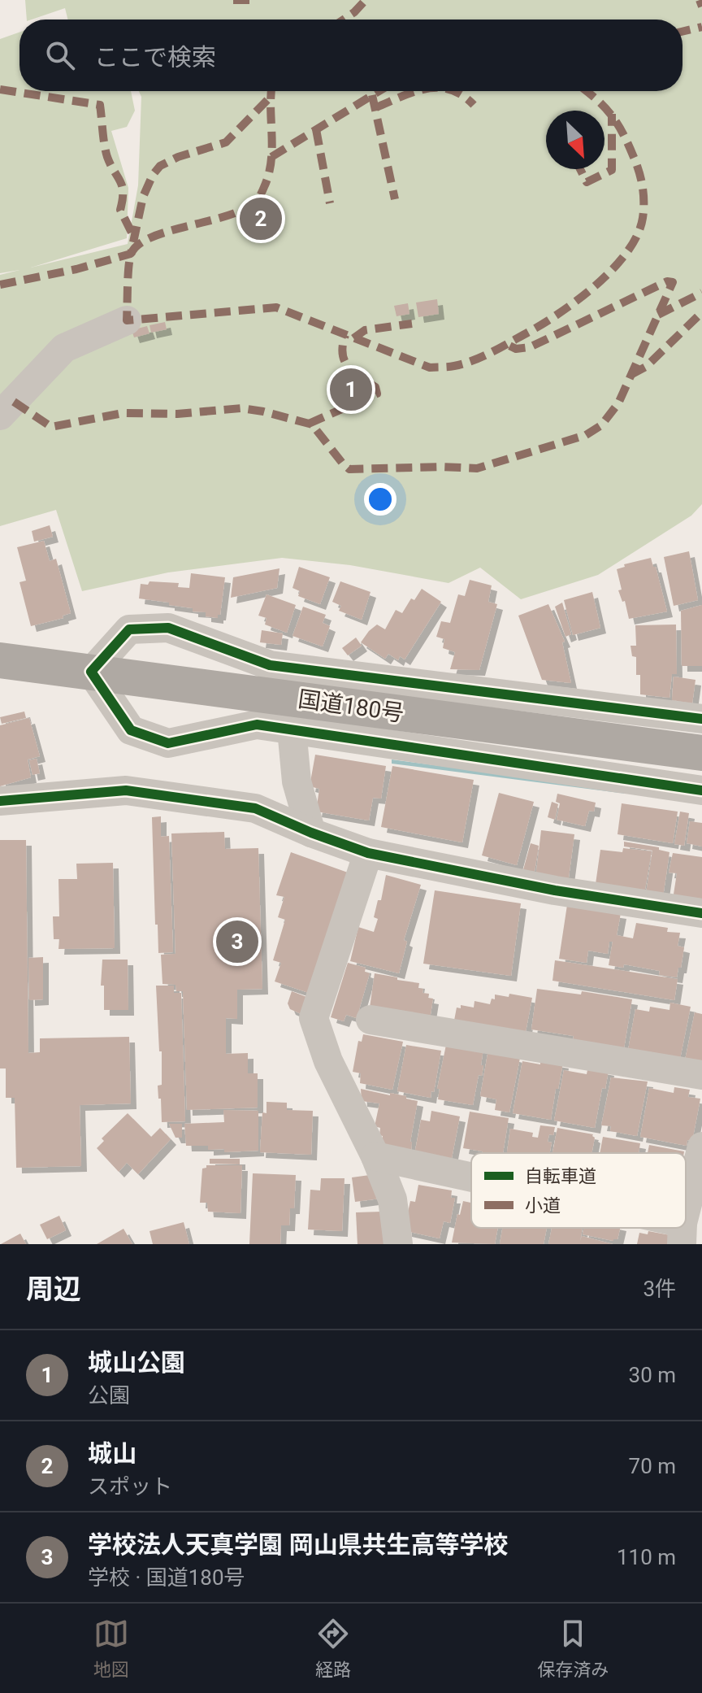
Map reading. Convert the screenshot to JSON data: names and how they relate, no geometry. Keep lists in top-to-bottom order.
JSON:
{
  "streets": {
    "highway": ["国道180号"]
  },
  "legend": ["自転車道", "小道"],
  "north": "bottom right",
  "page": {
    "search": "ここで検索",
    "pins": ["2", "1", "3"],
    "heading": ["周辺", "3件"],
    "list": [
      {
        "mark": "1",
        "name": "城山公園",
        "note": "公園",
        "value": "30 m"
      },
      {
        "mark": "2",
        "name": "城山",
        "note": "スポット",
        "value": "70 m"
      },
      {
        "mark": "3",
        "name": "学校法人天真学園 岡山県共生高等学校",
        "note": "学校 · 国道180号",
        "value": "110 m"
      }
    ],
    "nav": ["地図", "経路", "保存済み"]
  }
}
